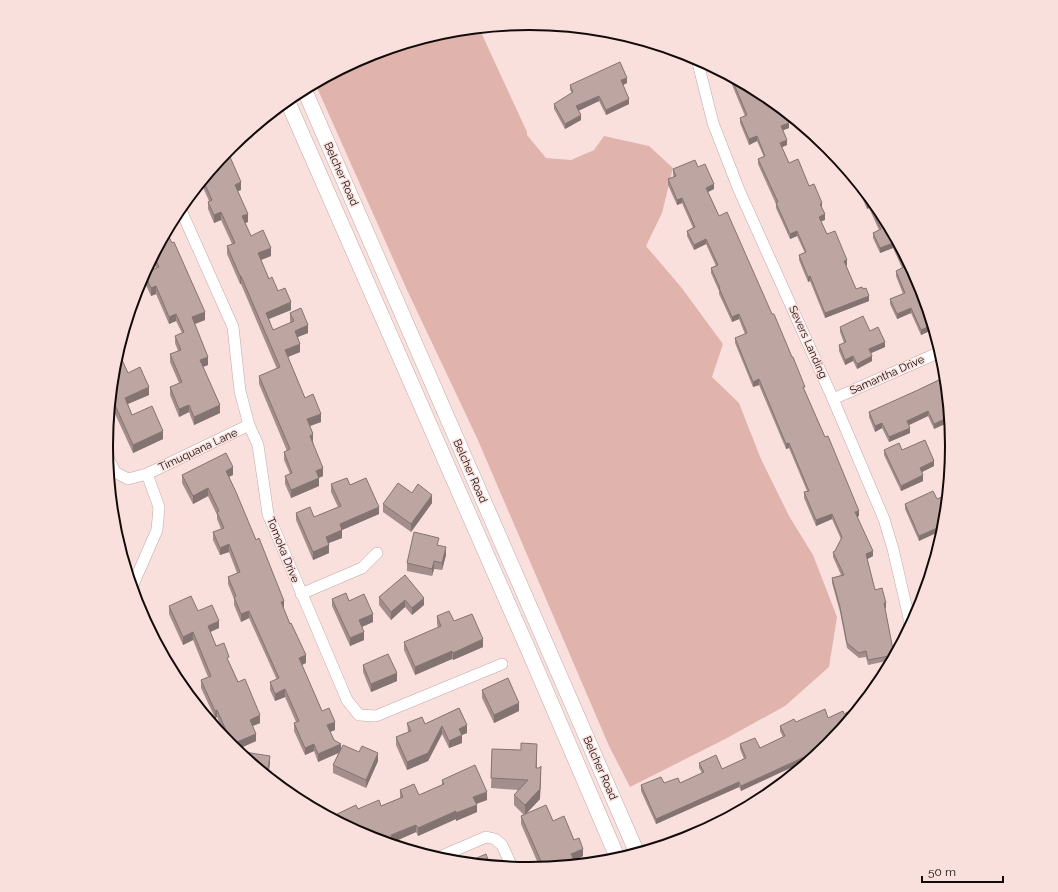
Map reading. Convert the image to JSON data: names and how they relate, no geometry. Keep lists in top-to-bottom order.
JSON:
{
  "streets": {
    "main road": ["Belcher Road"],
    "street": [
      "Severs Landing",
      "Samantha Drive",
      "Timuquana Lane",
      "Tomoka Drive"
    ]
  },
  "crossings": [
    ["Severs Landing", "Samantha Drive"],
    ["Timuquana Lane", "Tomoka Drive"]
  ],
  "scale_bar": "50 m"
}
